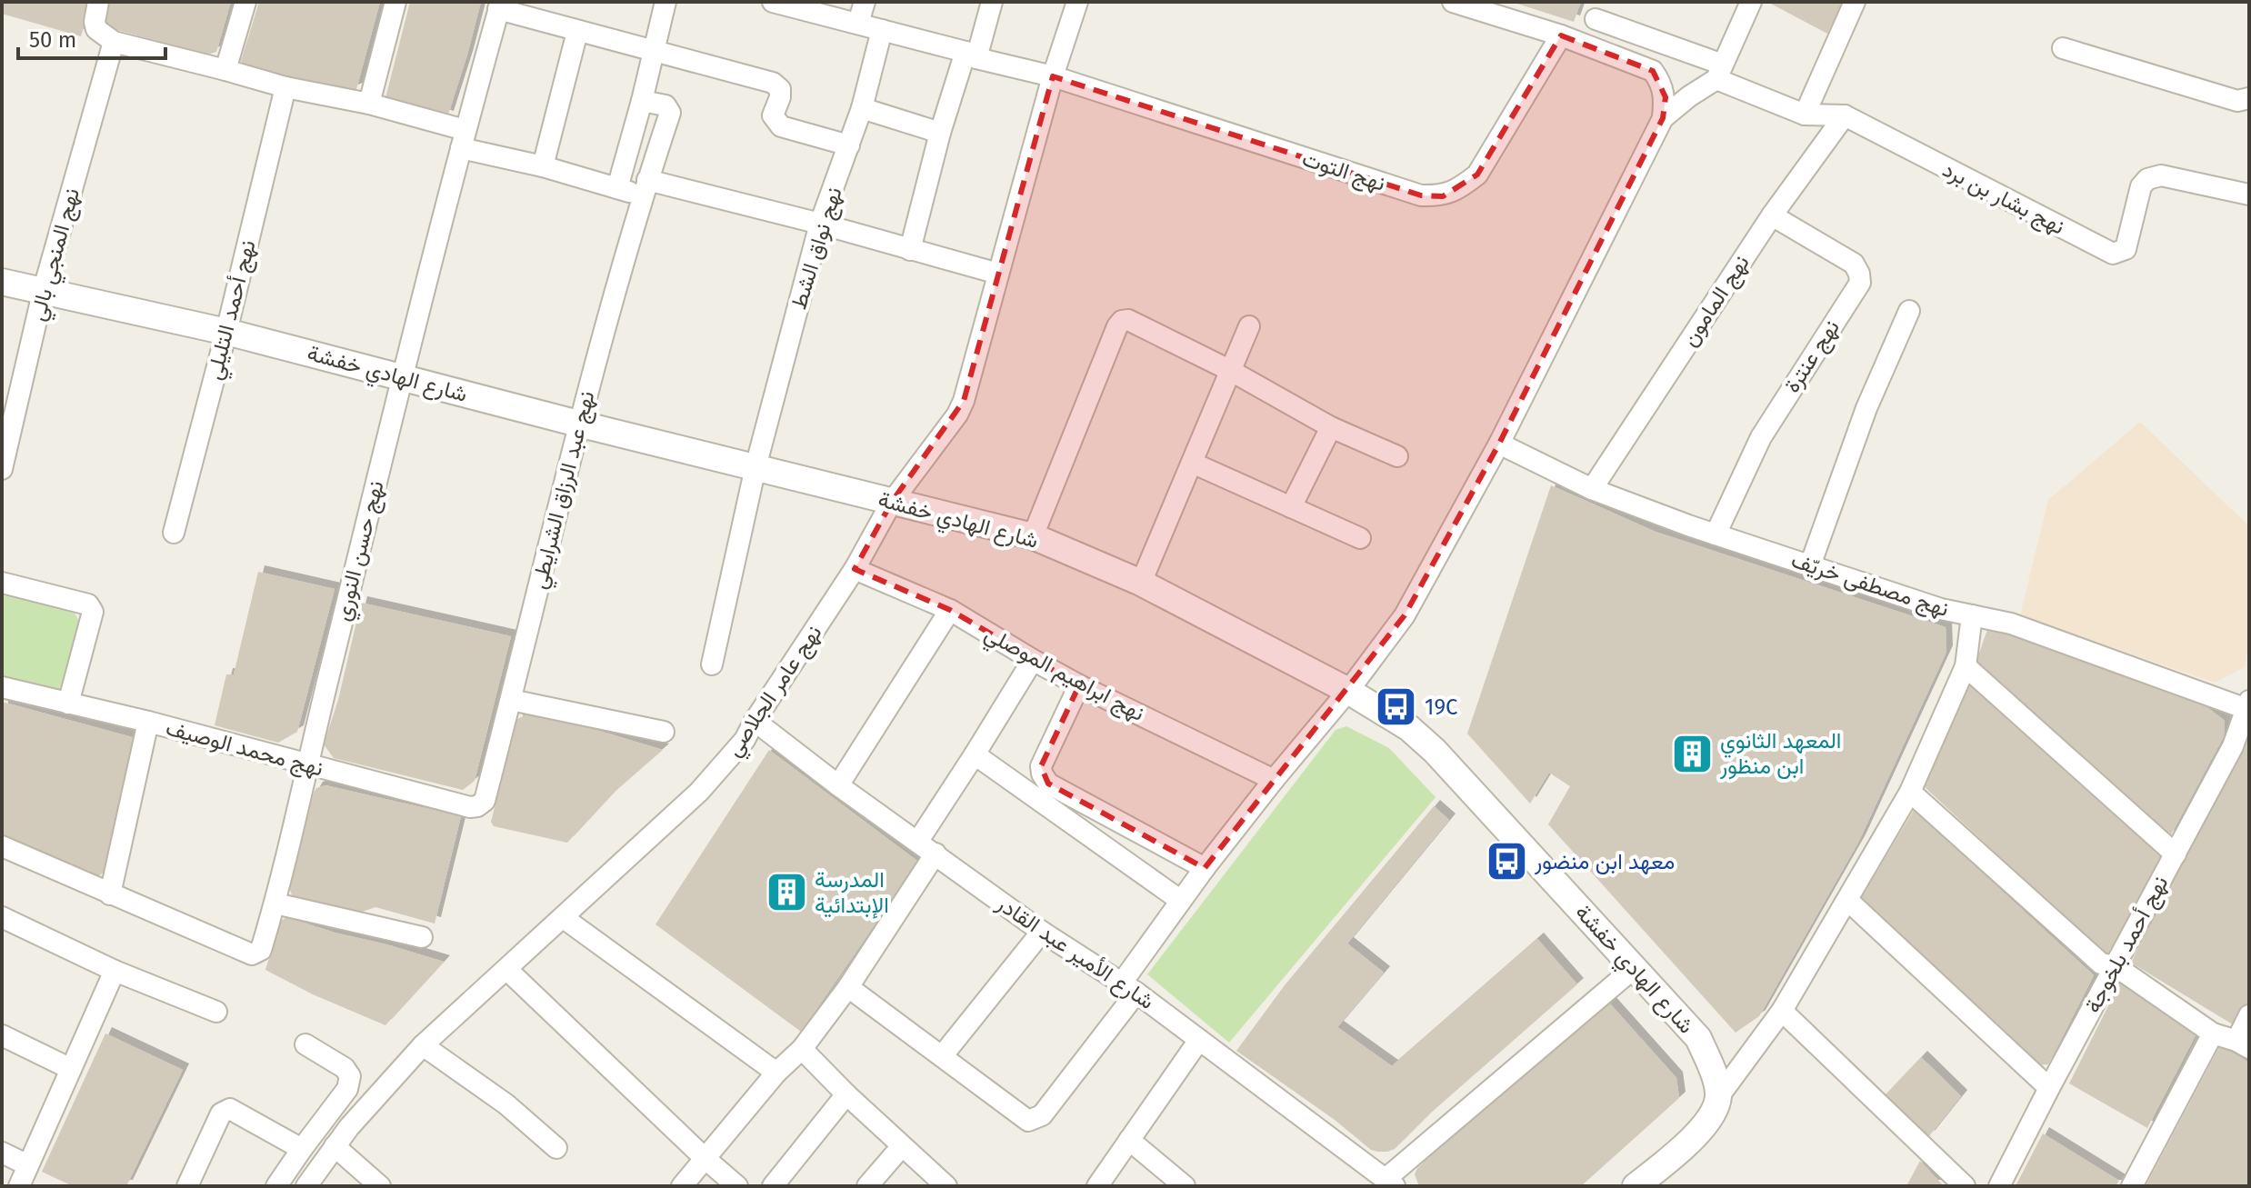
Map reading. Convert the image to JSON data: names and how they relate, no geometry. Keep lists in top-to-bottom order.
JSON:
{
  "streets": {
    "street": [
      "نهج التوت",
      "نهج بشار بن برد",
      "نهج نواق الشط",
      "نهج المنجي بالي",
      "نهج المامون",
      "نهج أحمد التليلي",
      "نهج عنترة",
      "شارع الهادي خفشة",
      "نهج عبد الرزاق الشرايطي",
      "نهج حسن النوري",
      "نهج مصطفى خريّف",
      "نهج ابراهيم الموصلي",
      "نهج عامر الجلاصي",
      "نهج محمد الوصيف",
      "نهج أحمد بلخوجة",
      "شارع الأمير عبد القادر"
    ]
  },
  "crossings": [
    ["نهج التوت", "نهج نواق الشط"],
    ["نهج التوت", "نهج عامر الجلاصي"],
    ["نهج بشار بن برد", "نهج المامون"],
    ["نهج نواق الشط", "شارع الهادي خفشة"],
    ["نهج المنجي بالي", "شارع الهادي خفشة"],
    ["نهج المامون", "نهج عنترة"],
    ["نهج المامون", "نهج مصطفى خريّف"],
    ["نهج أحمد التليلي", "شارع الهادي خفشة"],
    ["نهج عنترة", "نهج مصطفى خريّف"],
    ["شارع الهادي خفشة", "نهج عبد الرزاق الشرايطي"],
    ["شارع الهادي خفشة", "نهج حسن النوري"],
    ["شارع الهادي خفشة", "نهج عامر الجلاصي"],
    ["نهج عبد الرزاق الشرايطي", "نهج محمد الوصيف"],
    ["نهج حسن النوري", "نهج محمد الوصيف"],
    ["نهج مصطفى خريّف", "نهج أحمد بلخوجة"],
    ["نهج ابراهيم الموصلي", "نهج عامر الجلاصي"],
    ["نهج عامر الجلاصي", "شارع الأمير عبد القادر"]
  ],
  "places": {
    "bus stop": ["19C", "معهد ابن منضور"],
    "building": ["المعهد الثانوي ابن منظور", "المدرسة الإبتدائية"]
  },
  "scale_bar": "50 m"
}
